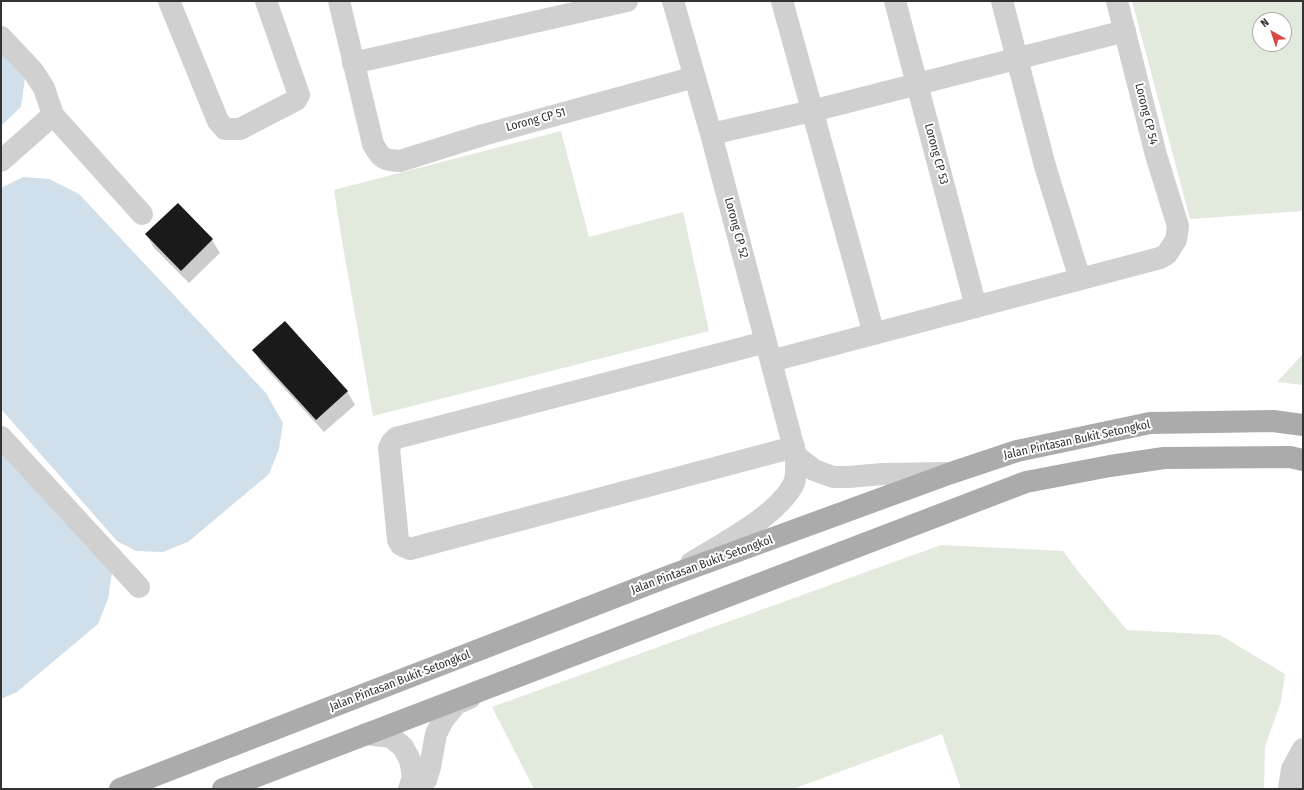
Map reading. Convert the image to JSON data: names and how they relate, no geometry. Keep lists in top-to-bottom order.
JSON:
{
  "streets": {
    "main road": ["Jalan Pintasan Bukit Setongkol"],
    "street": [
      "Lorong CP 54",
      "Lorong CP 51",
      "Lorong CP 53",
      "Lorong CP 52"
    ]
  },
  "crossings": [
    ["Lorong CP 51", "Lorong CP 52"],
    ["Lorong CP 52", "Jalan Pintasan Bukit Setongkol"]
  ],
  "north": "top left"
}
